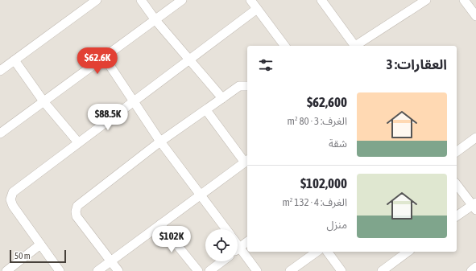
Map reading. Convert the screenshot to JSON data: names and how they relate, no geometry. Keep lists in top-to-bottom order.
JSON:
{
  "scale_bar": "50 m",
  "page": {
    "heading": "العقارات: 3",
    "price": ["$62.6K", "$88.5K", "$102K"],
    "list": [
      {
        "name": "$62,600",
        "note": "الغرف: 3 · 80 m² · شقة"
      },
      {
        "name": "$102,000",
        "note": "الغرف: 4 · 132 m² · منزل"
      }
    ],
    "scale": "50 m"
  }
}
